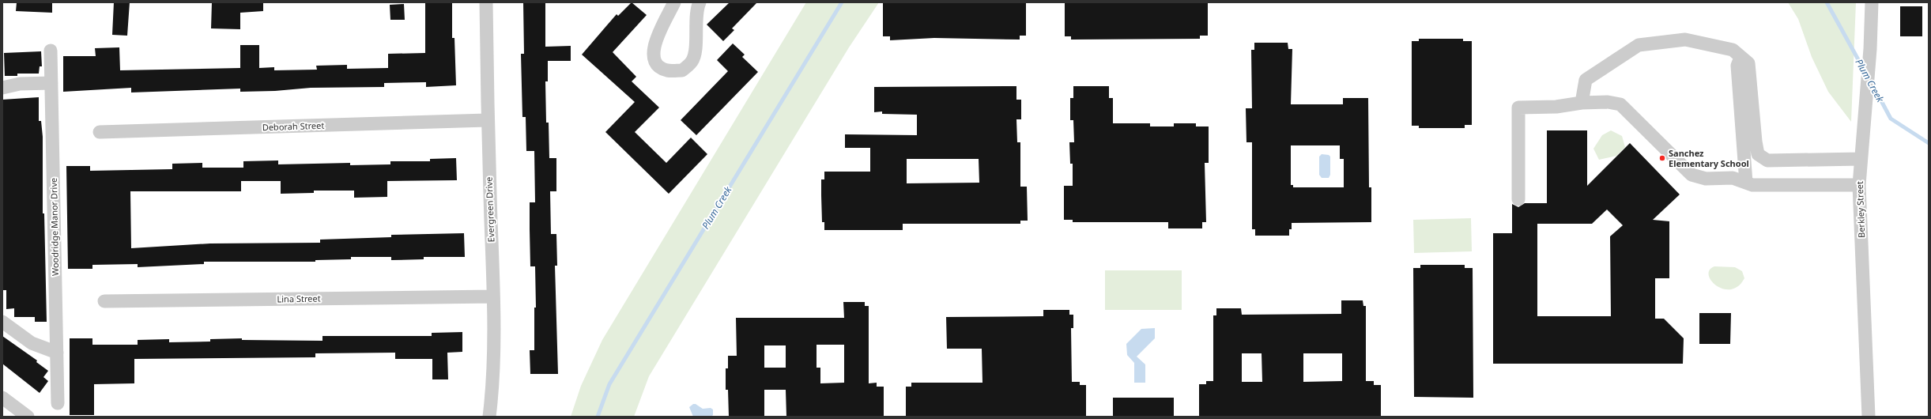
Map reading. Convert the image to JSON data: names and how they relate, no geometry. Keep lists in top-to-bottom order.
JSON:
{
  "streets": {
    "street": [
      "Deborah Street",
      "Evergreen Drive",
      "Berkley Street",
      "Woodridge Manor Drive",
      "Lina Street"
    ]
  },
  "crossings": [
    ["Deborah Street", "Evergreen Drive"],
    ["Evergreen Drive", "Lina Street"]
  ],
  "water": ["Plum Creek"],
  "places": ["Sanchez Elementary School"]
}
